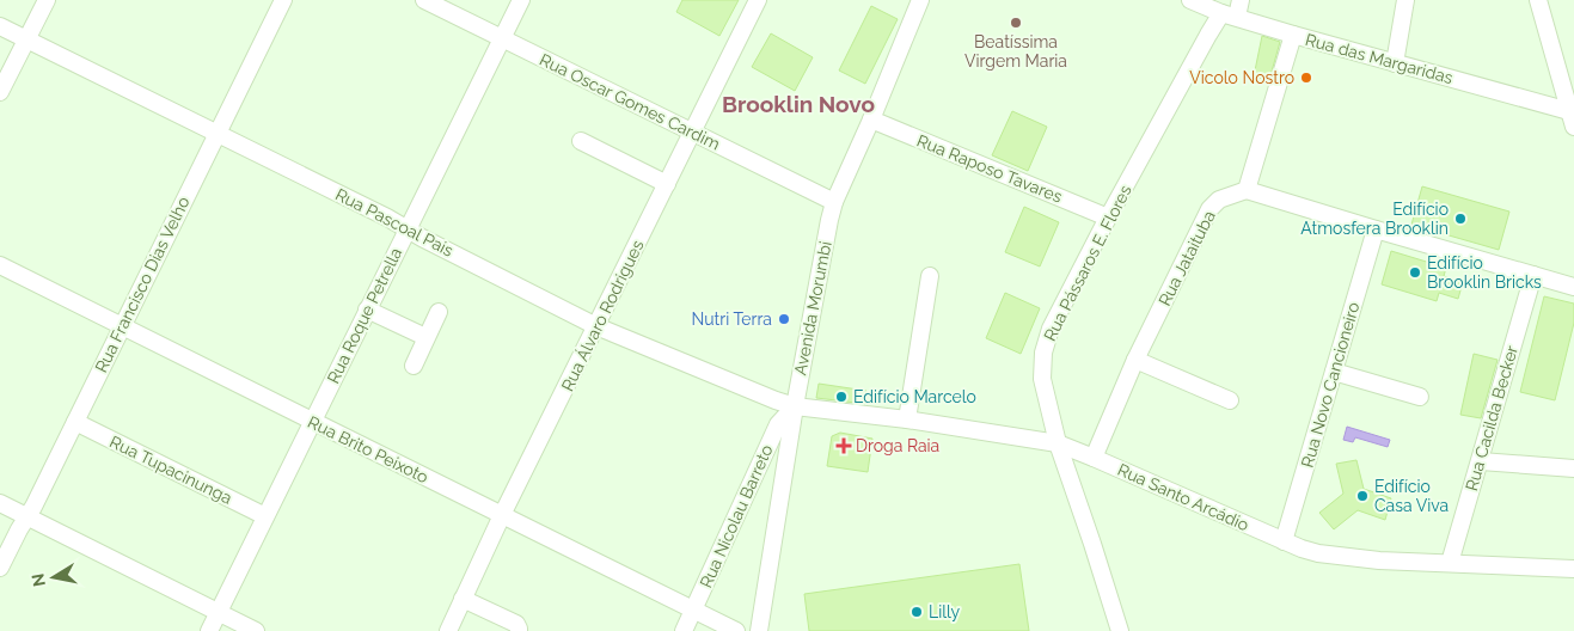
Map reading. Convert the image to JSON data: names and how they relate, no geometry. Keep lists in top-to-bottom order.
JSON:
{
  "streets": {
    "street": [
      "Rua das Margaridas",
      "Rua Oscar Gomes Cardim",
      "Rua Raposo Tavares",
      "Rua Pascoal Pais",
      "Rua Jataituba",
      "Rua Pássaros E. Flores",
      "Rua Francisco Dias Velho",
      "Avenida Morumbi",
      "Rua Roque Petrella",
      "Rua Álvaro Rodrigues",
      "Rua Novo Cancioneiro",
      "Rua Cacilda Becker",
      "Rua Brito Peixoto",
      "Rua Tupacinunga",
      "Rua Santo Arcádio",
      "Rua Nicolau Barreto"
    ]
  },
  "crossings": [
    ["Rua das Margaridas", "Rua Pássaros E. Flores"],
    ["Rua Oscar Gomes Cardim", "Avenida Morumbi"],
    ["Rua Oscar Gomes Cardim", "Rua Roque Petrella"],
    ["Rua Oscar Gomes Cardim", "Rua Álvaro Rodrigues"],
    ["Rua Raposo Tavares", "Rua Pássaros E. Flores"],
    ["Rua Raposo Tavares", "Avenida Morumbi"],
    ["Rua Pascoal Pais", "Rua Francisco Dias Velho"],
    ["Rua Pascoal Pais", "Avenida Morumbi"],
    ["Rua Pascoal Pais", "Rua Roque Petrella"],
    ["Rua Pascoal Pais", "Rua Álvaro Rodrigues"],
    ["Rua Pascoal Pais", "Rua Santo Arcádio"],
    ["Rua Pascoal Pais", "Rua Nicolau Barreto"],
    ["Rua Jataituba", "Rua Santo Arcádio"],
    ["Rua Pássaros E. Flores", "Rua Santo Arcádio"],
    ["Rua Francisco Dias Velho", "Rua Brito Peixoto"],
    ["Rua Francisco Dias Velho", "Rua Tupacinunga"],
    ["Avenida Morumbi", "Rua Santo Arcádio"],
    ["Avenida Morumbi", "Rua Nicolau Barreto"],
    ["Rua Roque Petrella", "Rua Brito Peixoto"],
    ["Rua Roque Petrella", "Rua Tupacinunga"],
    ["Rua Álvaro Rodrigues", "Rua Brito Peixoto"],
    ["Rua Novo Cancioneiro", "Rua Santo Arcádio"],
    ["Rua Cacilda Becker", "Rua Santo Arcádio"],
    ["Rua Brito Peixoto", "Rua Nicolau Barreto"],
    ["Rua Santo Arcádio", "Rua Nicolau Barreto"]
  ],
  "districts": ["Brooklin Novo"],
  "places": {
    "other": [
      "Beatíssima Virgem Maria",
      "Vicolo Nostro",
      "Edifício Atmosfera Brooklin",
      "Edifício Brooklin Bricks",
      "Nutri Terra",
      "Edifício Marcelo",
      "Edifício Casa Viva",
      "Lilly"
    ],
    "health": ["Droga Raia"]
  },
  "north": "left"
}
